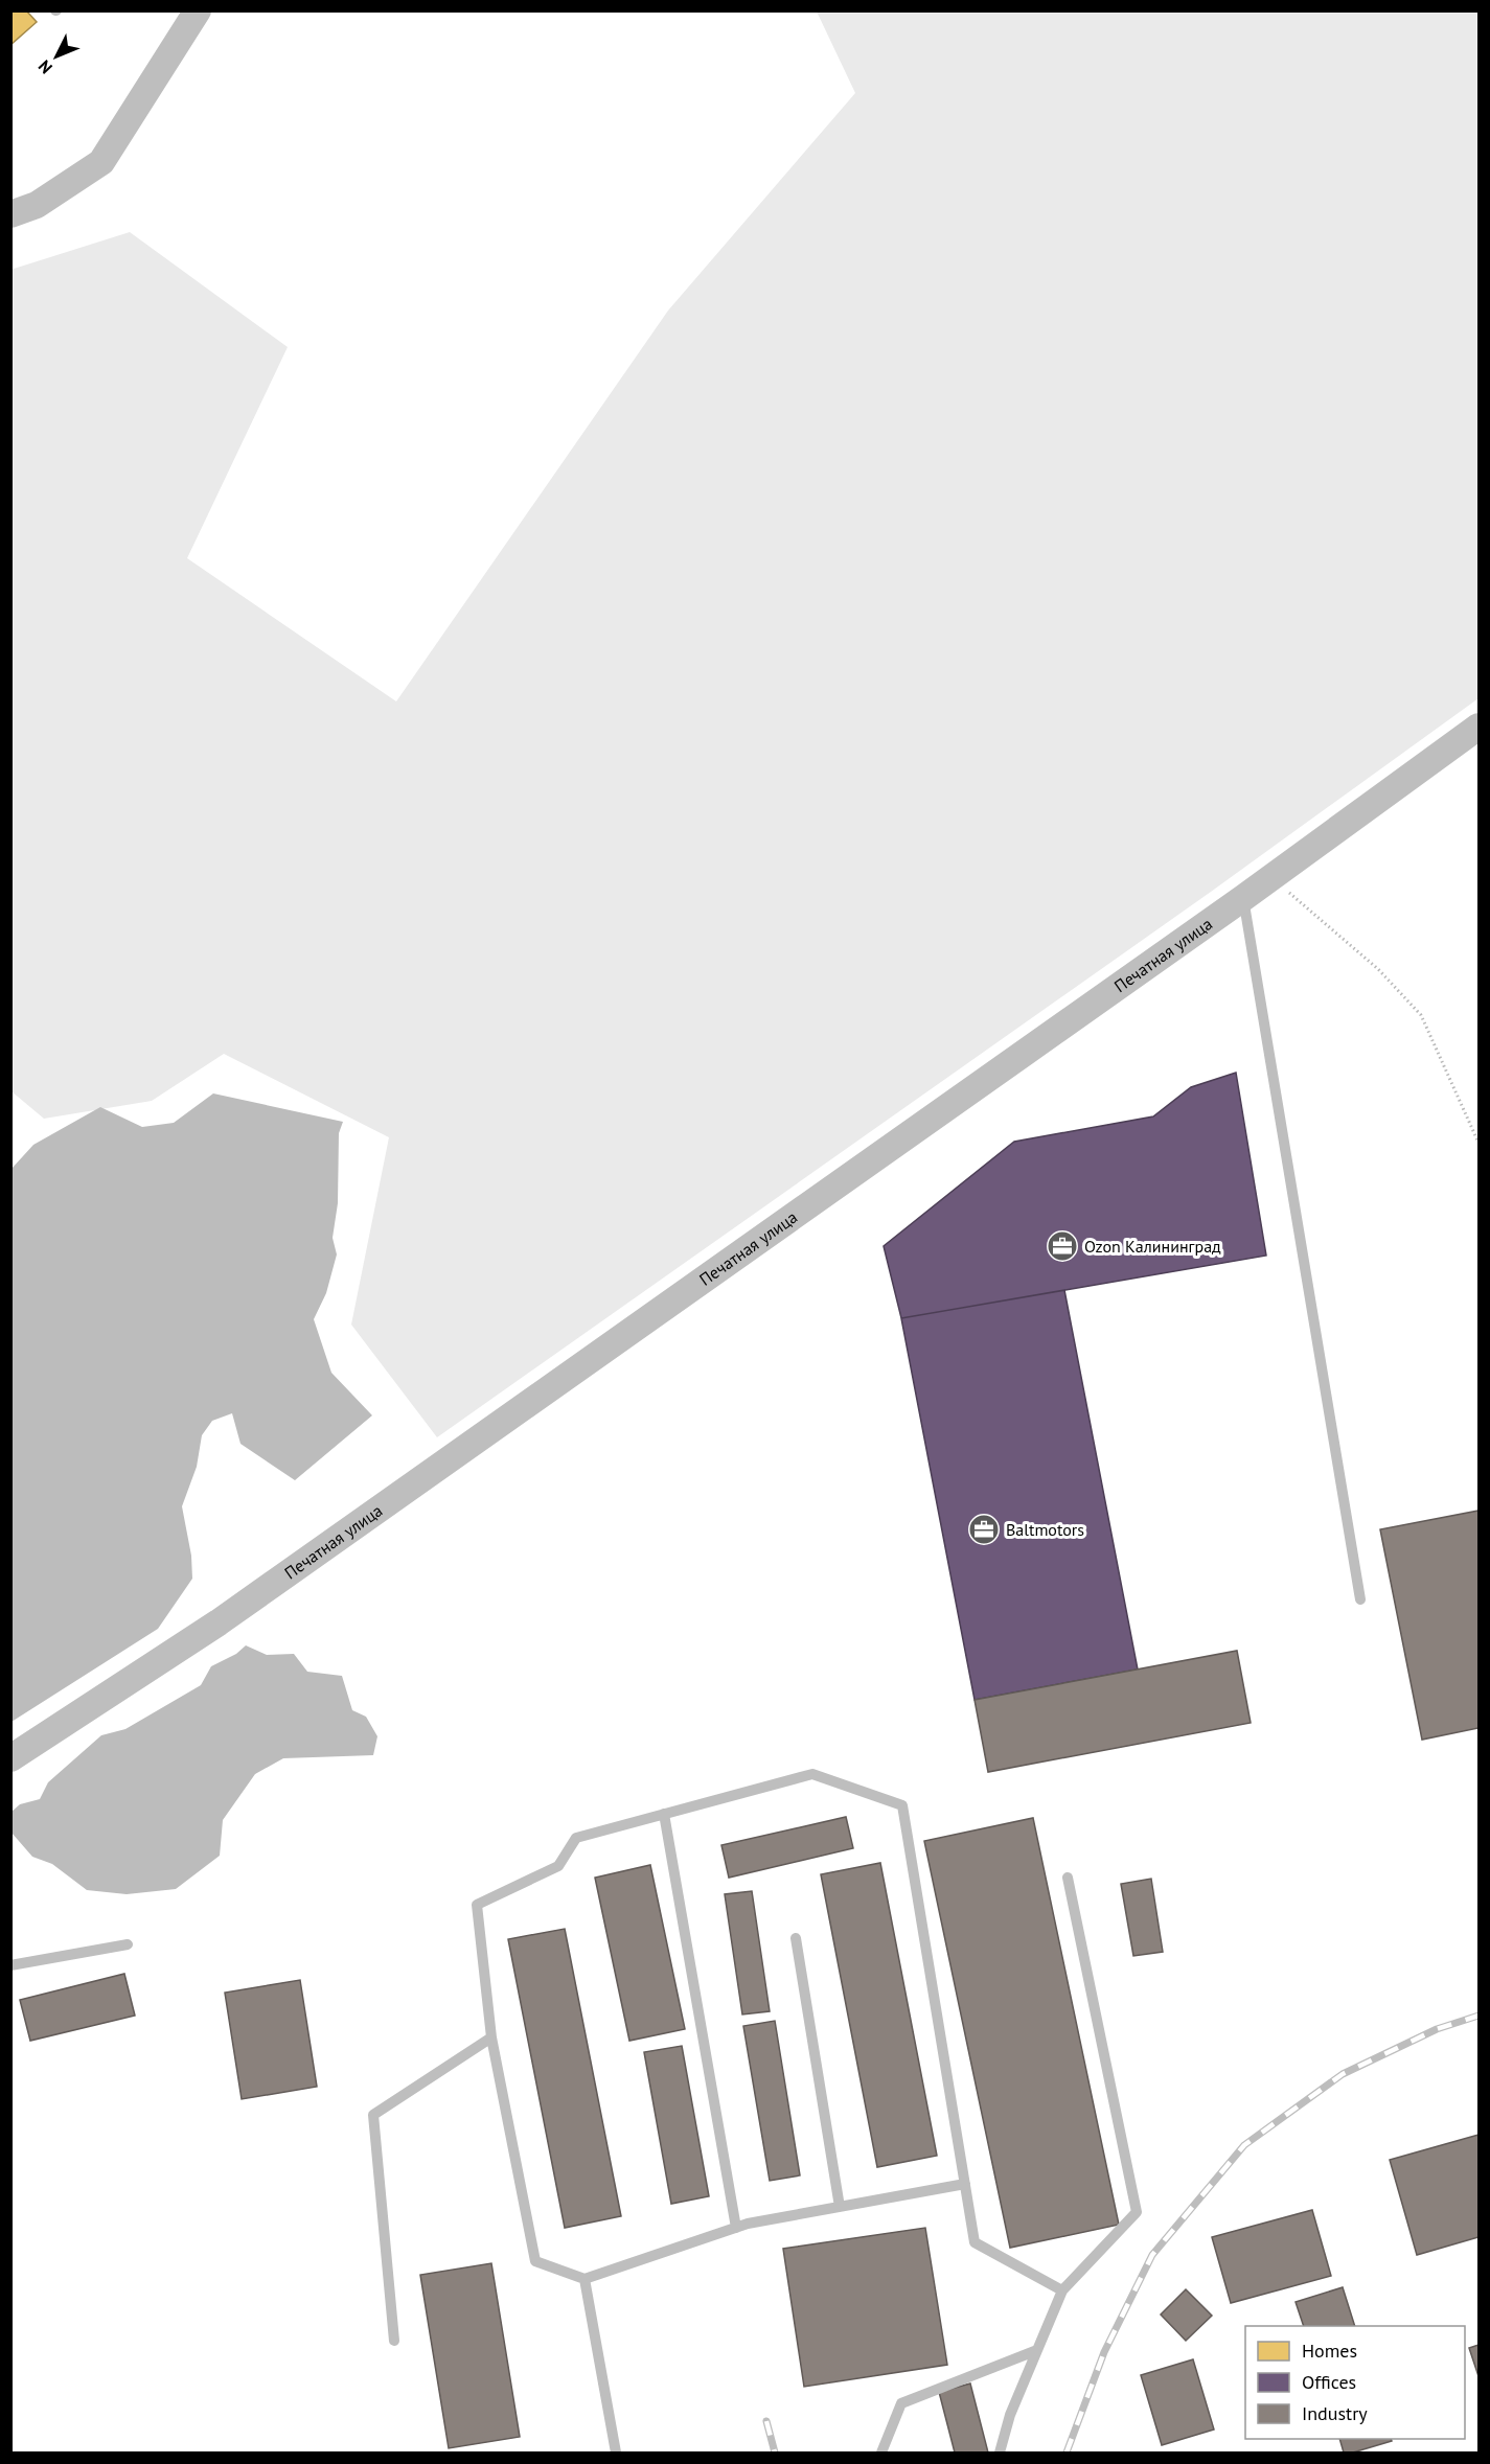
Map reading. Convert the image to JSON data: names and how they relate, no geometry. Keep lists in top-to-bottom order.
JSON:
{
  "streets": {
    "street": ["Печатная улица"]
  },
  "places": {
    "office": ["Ozon Калининград", "Baltmotors"]
  },
  "legend": ["Homes", "Offices", "Industry"],
  "north": "bottom left"
}
